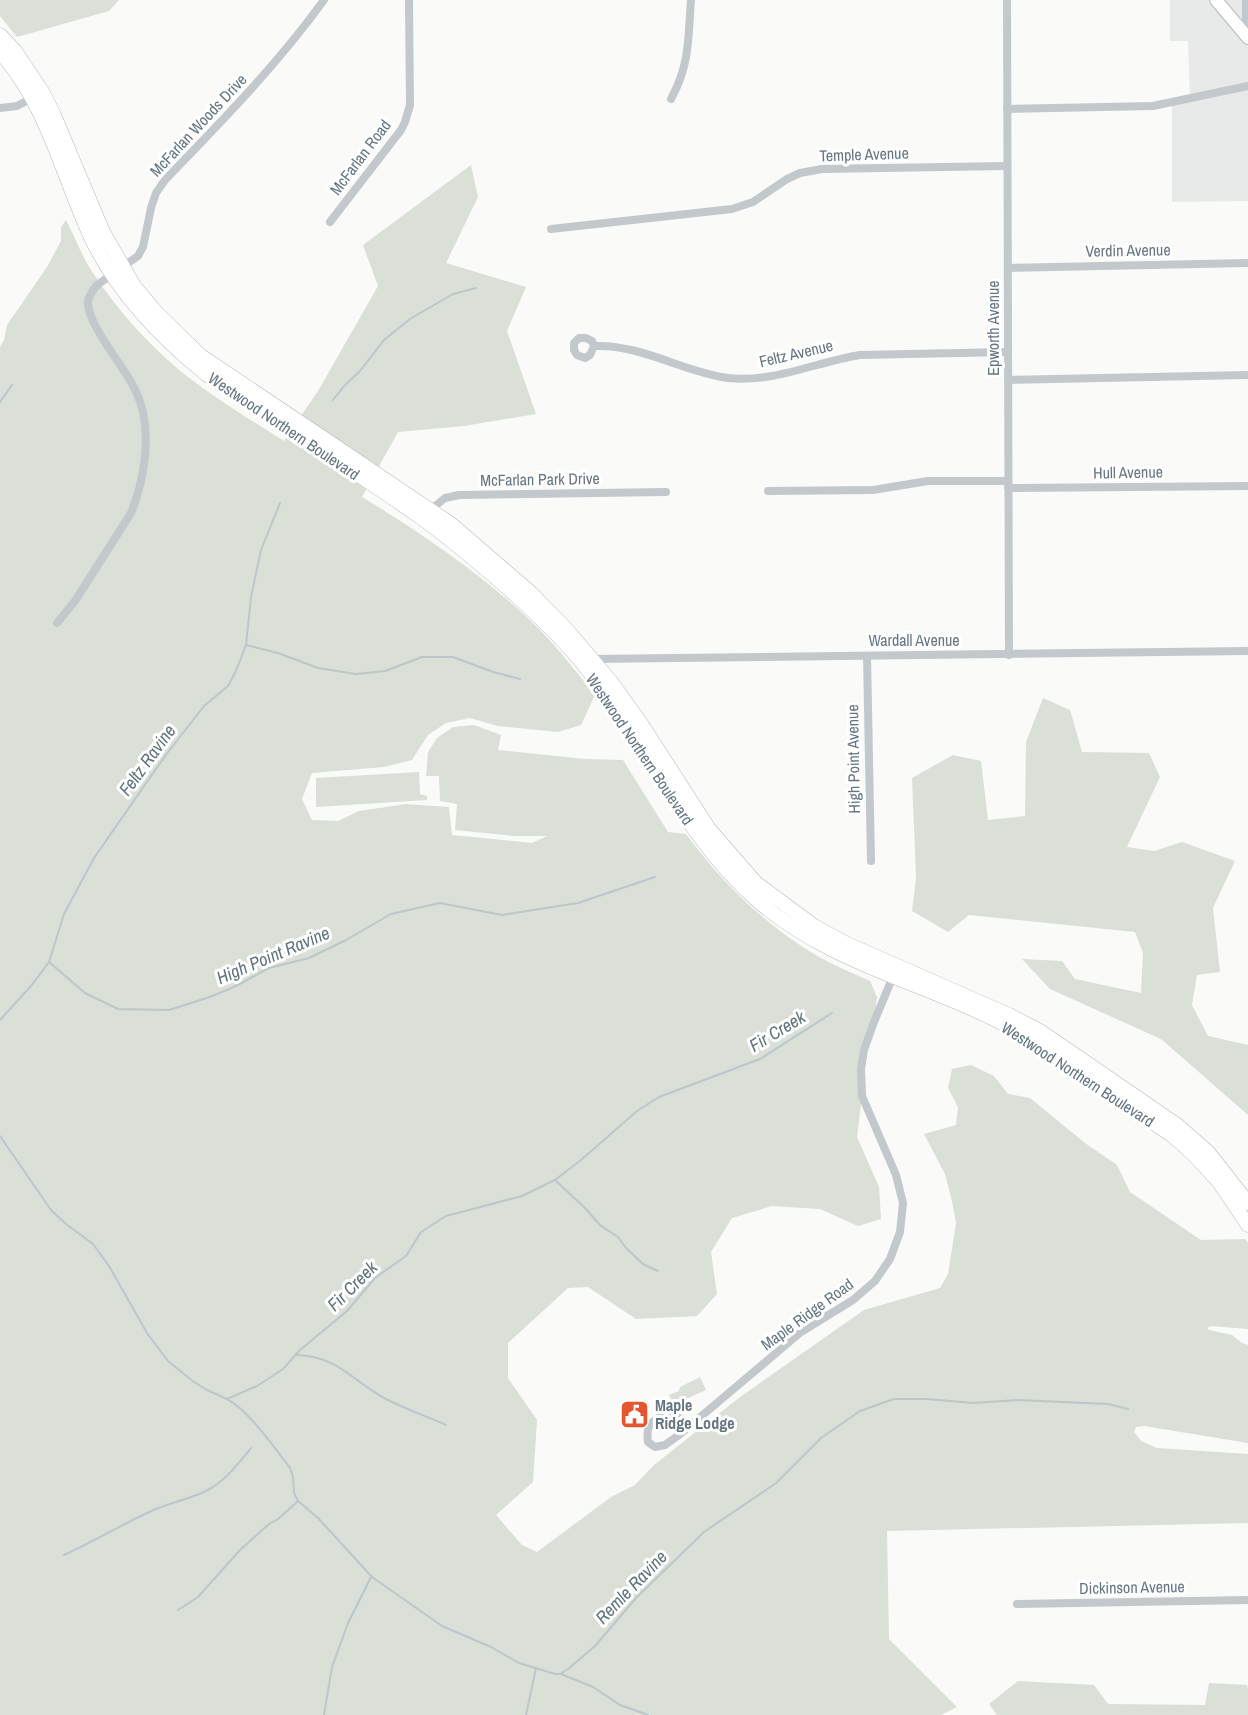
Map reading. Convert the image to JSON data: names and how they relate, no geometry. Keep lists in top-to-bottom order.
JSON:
{
  "streets": {
    "main road": ["Westwood Northern Boulevard"],
    "street": [
      "McFarlan Woods Drive",
      "Temple Avenue",
      "McFarlan Road",
      "Verdin Avenue",
      "Epworth Avenue",
      "Feltz Avenue",
      "Hull Avenue",
      "McFarlan Park Drive",
      "Wardall Avenue",
      "High Point Avenue",
      "Maple Ridge Road",
      "Dickinson Avenue"
    ]
  },
  "crossings": [
    ["McFarlan Woods Drive", "Westwood Northern Boulevard"],
    ["Temple Avenue", "Epworth Avenue"],
    ["Verdin Avenue", "Epworth Avenue"],
    ["Epworth Avenue", "Feltz Avenue"],
    ["Epworth Avenue", "Hull Avenue"],
    ["Epworth Avenue", "Wardall Avenue"],
    ["Westwood Northern Boulevard", "McFarlan Park Drive"],
    ["Westwood Northern Boulevard", "Wardall Avenue"],
    ["Westwood Northern Boulevard", "Maple Ridge Road"],
    ["Wardall Avenue", "High Point Avenue"]
  ],
  "water": [
    "Feltz Ravine",
    "High Point Ravine",
    "Fir Creek",
    "Remle Ravine"
  ],
  "places": {
    "public building": ["Maple Ridge Lodge"]
  }
}
